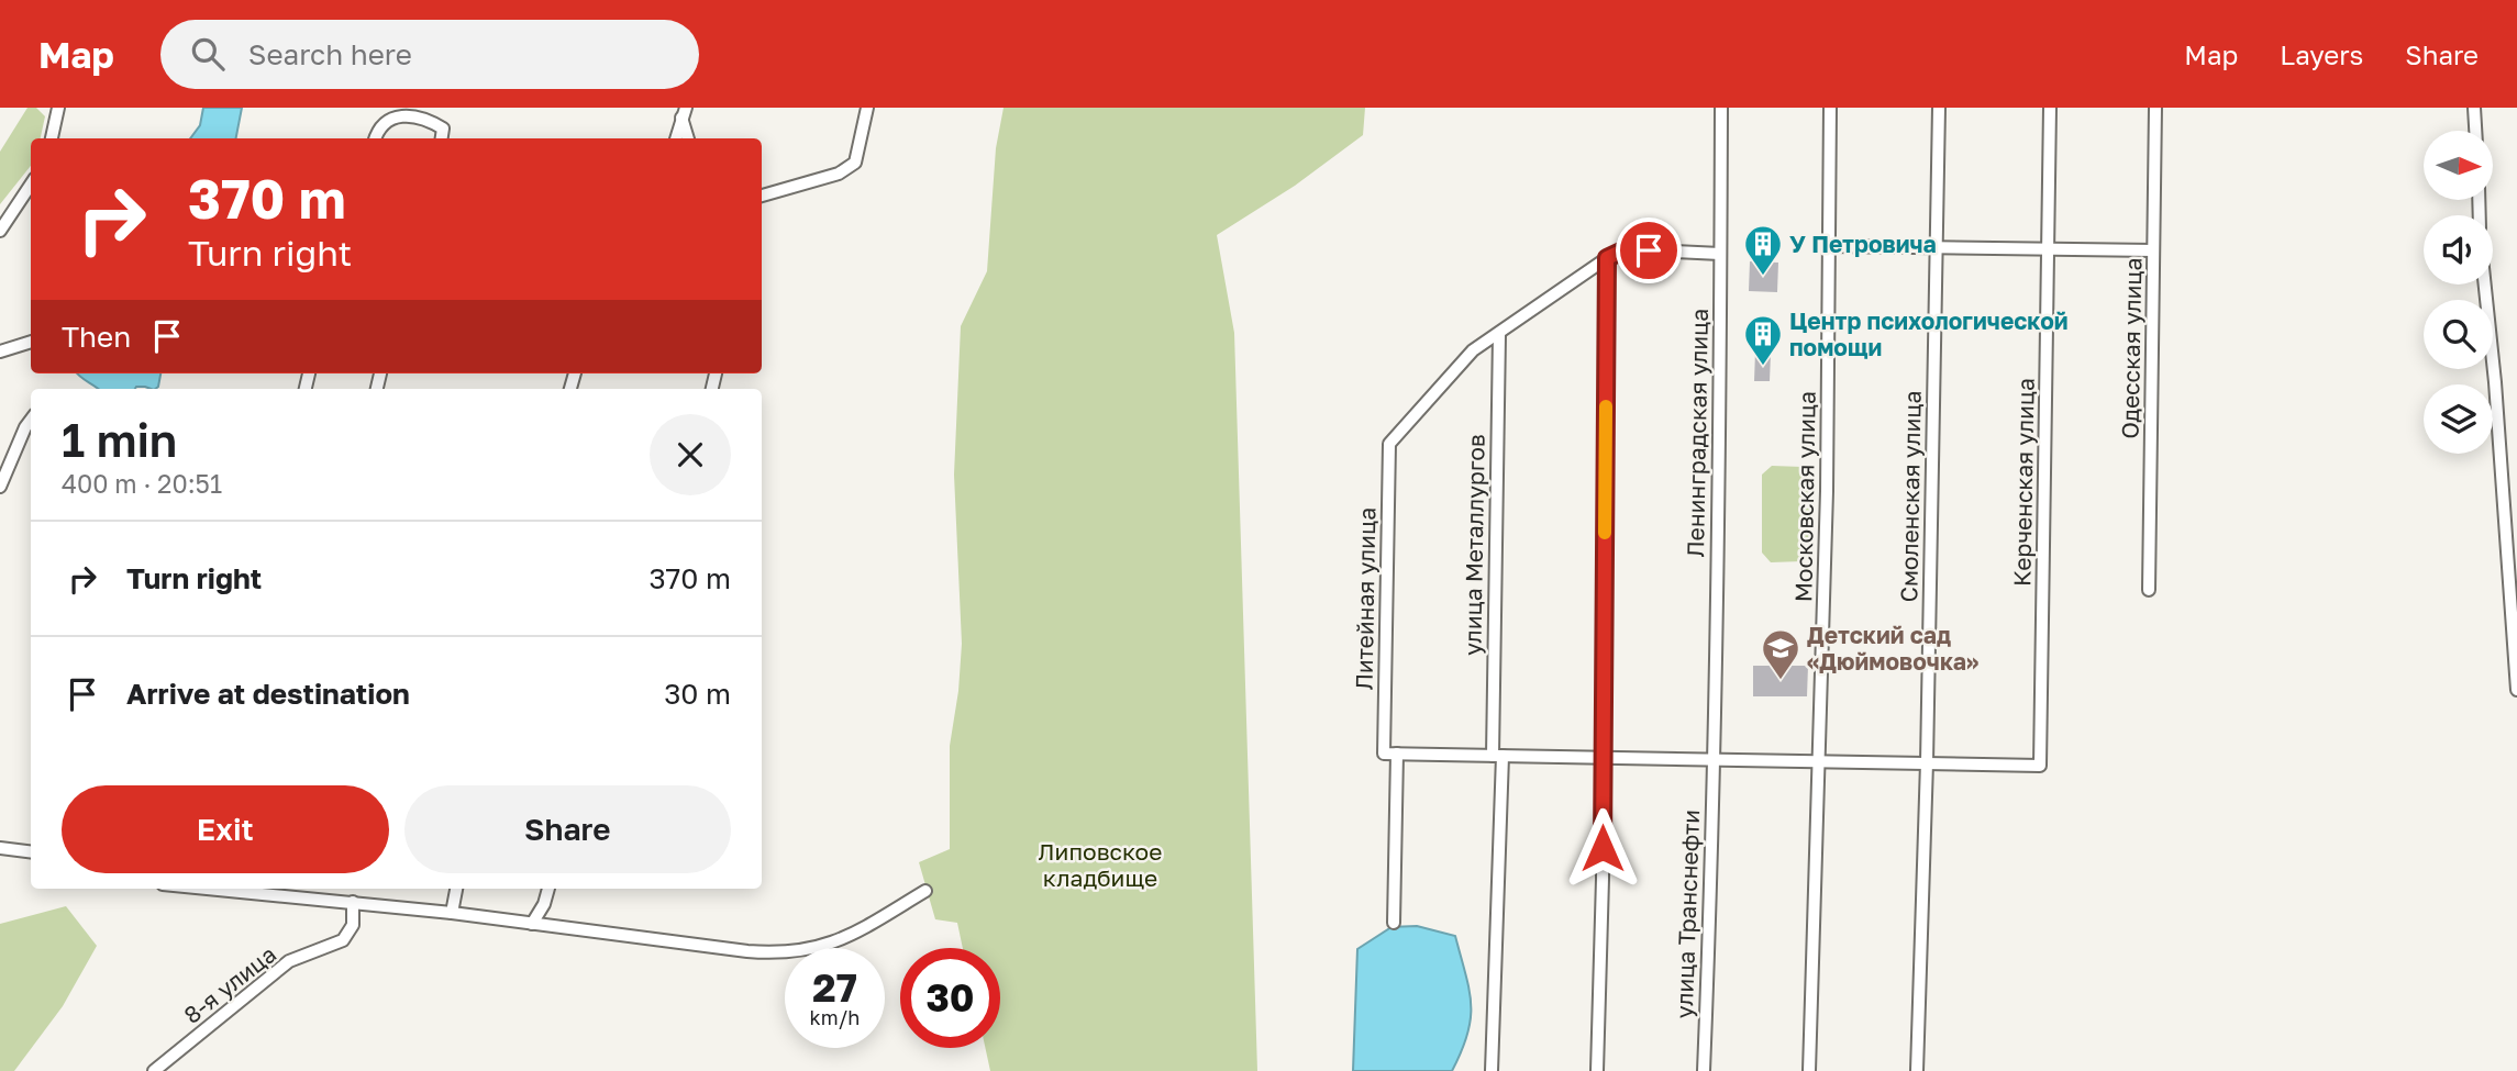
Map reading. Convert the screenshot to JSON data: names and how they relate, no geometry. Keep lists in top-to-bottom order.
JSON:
{
  "streets": {
    "street": [
      "Одесская улица",
      "Ленинградская улица",
      "Керченская улица",
      "Московская улица",
      "Смоленская улица",
      "улица Металлургов",
      "Литейная улица",
      "улица Транснефти",
      "8-я улица"
    ]
  },
  "crossings": [
    ["Ленинградская улица", "улица Транснефти"],
    ["Керченская улица", "Смоленская улица"],
    ["улица Металлургов", "Литейная улица"]
  ],
  "parks": ["Липовское кладбище"],
  "places": {
    "building": ["У Петровича", "Центр психологической помощи"],
    "school or university": ["Детский сад «Дюймовочка»"]
  },
  "north": "right",
  "page": {
    "header": "Map",
    "search": "Search here",
    "nav": ["Map", "Layers", "Share"],
    "turn": ["370 m", "Turn right"],
    "then": "Then",
    "heading": ["1 min", "400 m · 20:51"],
    "list": [
      {
        "name": "Turn right",
        "value": "370 m"
      },
      {
        "name": "Arrive at destination",
        "value": "30 m"
      }
    ],
    "buttons": ["Exit", "Share"],
    "speed": "27 km/h",
    "limit": "30"
  }
}
